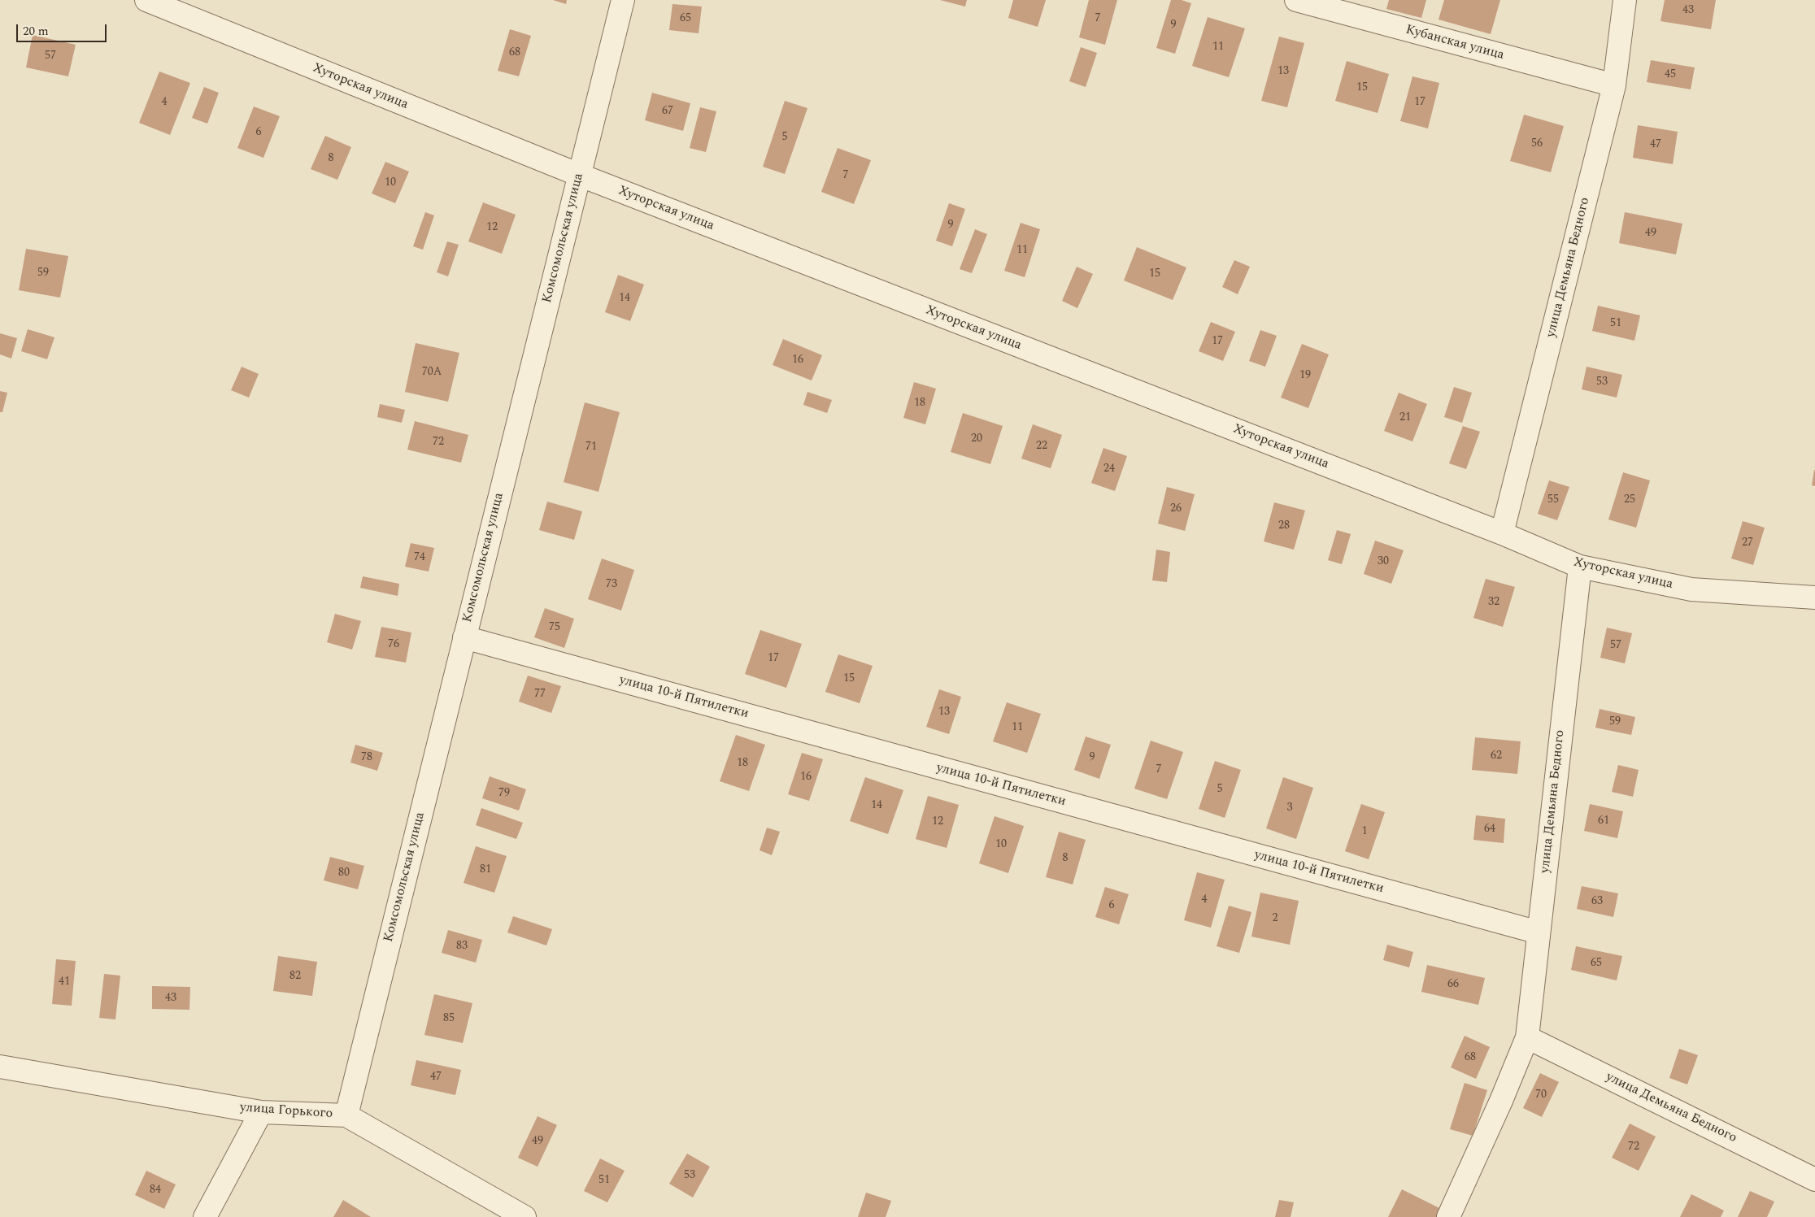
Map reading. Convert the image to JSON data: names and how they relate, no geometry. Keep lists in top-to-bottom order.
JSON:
{
  "streets": {
    "street": [
      "Кубанская улица",
      "Хуторская улица",
      "Комсомольская улица",
      "улица Демьяна Бедного",
      "улица 10-й Пятилетки",
      "улица Горького"
    ]
  },
  "crossings": [
    ["Кубанская улица", "улица Демьяна Бедного"],
    ["Хуторская улица", "Комсомольская улица"],
    ["Хуторская улица", "улица Демьяна Бедного"],
    ["Комсомольская улица", "улица 10-й Пятилетки"],
    ["Комсомольская улица", "улица Горького"],
    ["улица Демьяна Бедного", "улица 10-й Пятилетки"]
  ],
  "house_numbers": [
    "43",
    "65",
    "7",
    "9",
    "11",
    "68",
    "57",
    "13",
    "45",
    "15",
    "4",
    "17",
    "67",
    "6",
    "5",
    "56",
    "47",
    "8",
    "7",
    "10",
    "9",
    "12",
    "49",
    "11",
    "59",
    "15",
    "14",
    "51",
    "17",
    "16",
    "70А",
    "19",
    "53",
    "18",
    "21",
    "20",
    "72",
    "22",
    "71",
    "24",
    "55",
    "25",
    "26",
    "28",
    "27",
    "74",
    "30",
    "73",
    "32",
    "75",
    "76",
    "57",
    "17",
    "15",
    "77",
    "13",
    "59",
    "11",
    "62",
    "78",
    "9",
    "18",
    "7",
    "16",
    "5",
    "79",
    "14",
    "3",
    "61",
    "12",
    "64",
    "1",
    "10",
    "8",
    "81",
    "80",
    "4",
    "63",
    "6",
    "2",
    "83",
    "65",
    "82",
    "41",
    "66",
    "43",
    "85",
    "68",
    "47",
    "70",
    "49",
    "72",
    "53",
    "51",
    "84"
  ],
  "scale_bar": "20 m"
}
